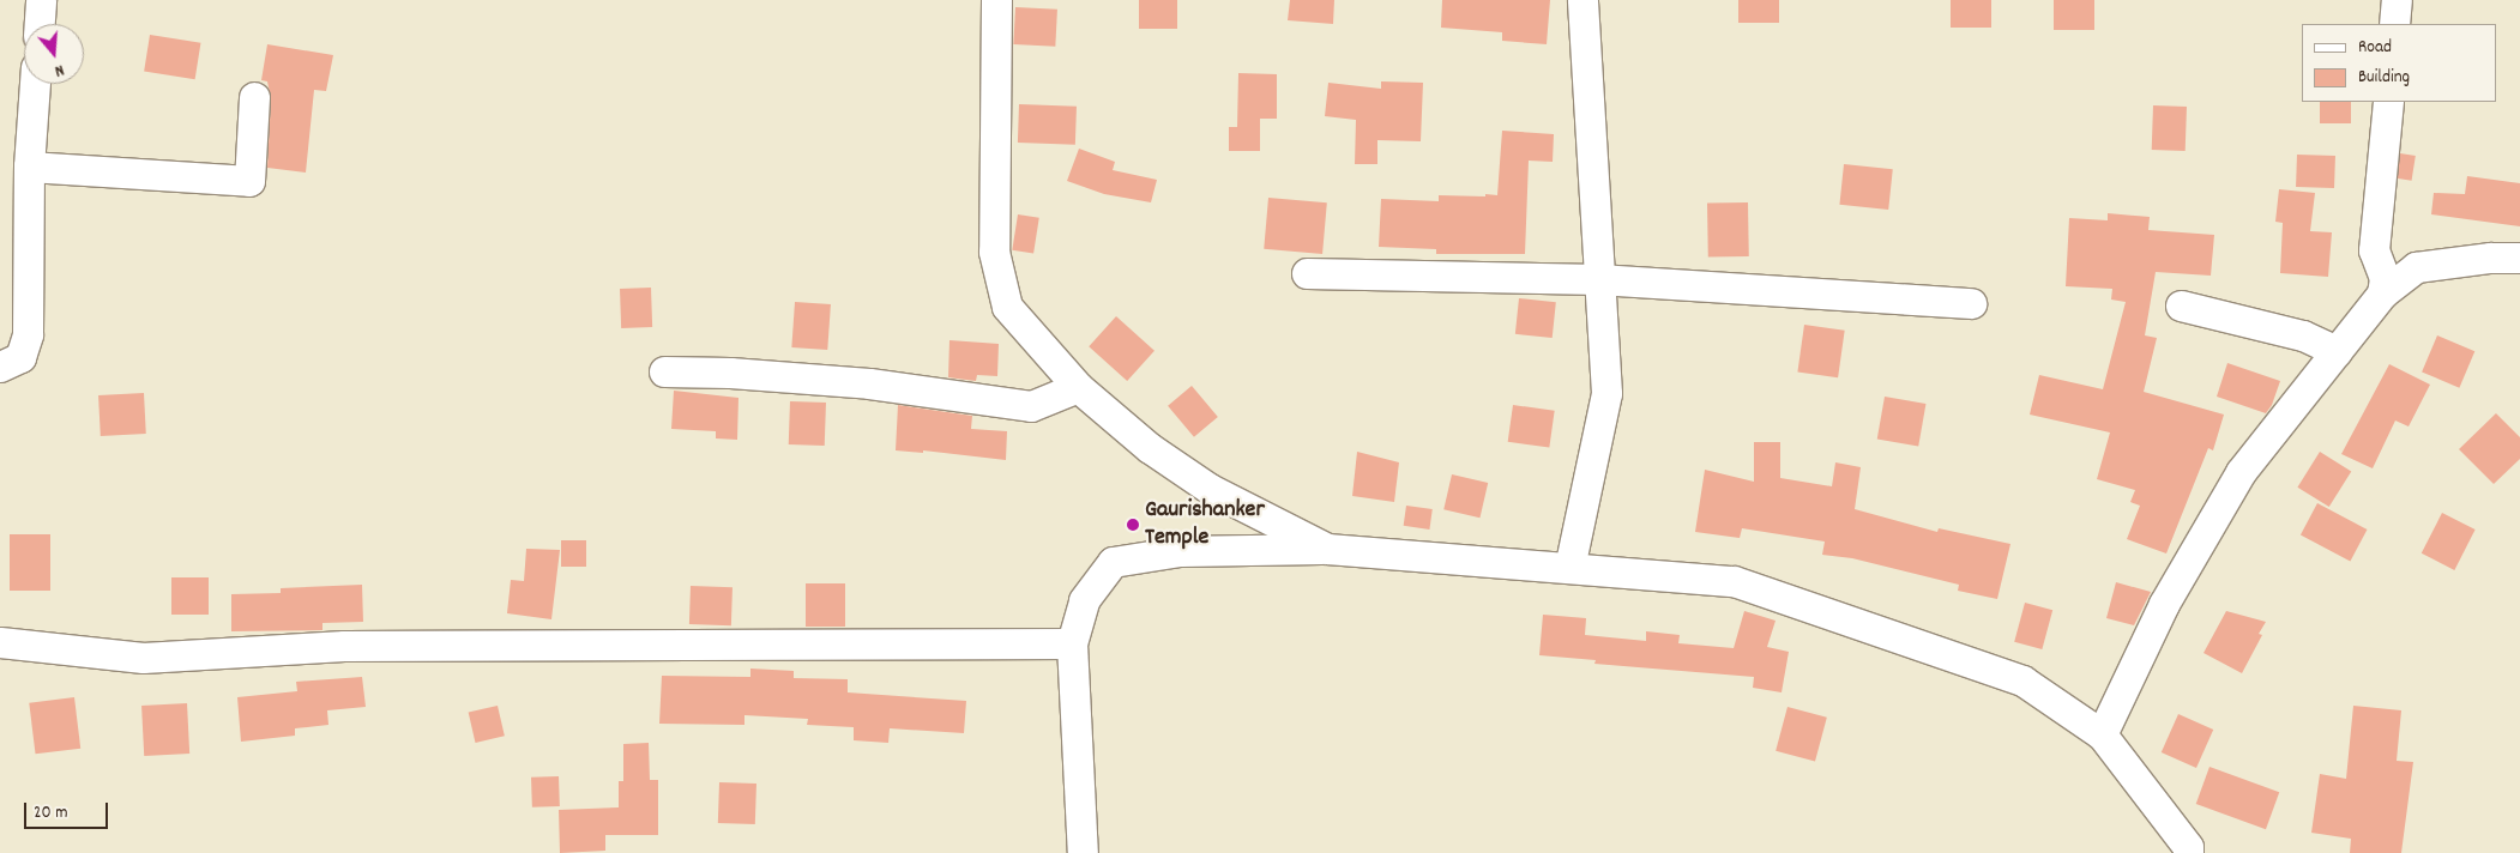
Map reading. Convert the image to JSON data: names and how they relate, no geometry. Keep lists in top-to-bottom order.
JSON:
{
  "places": ["Gaurishanker Temple"],
  "legend": ["Road", "Building"],
  "scale_bar": "20 m",
  "north": "bottom"
}
